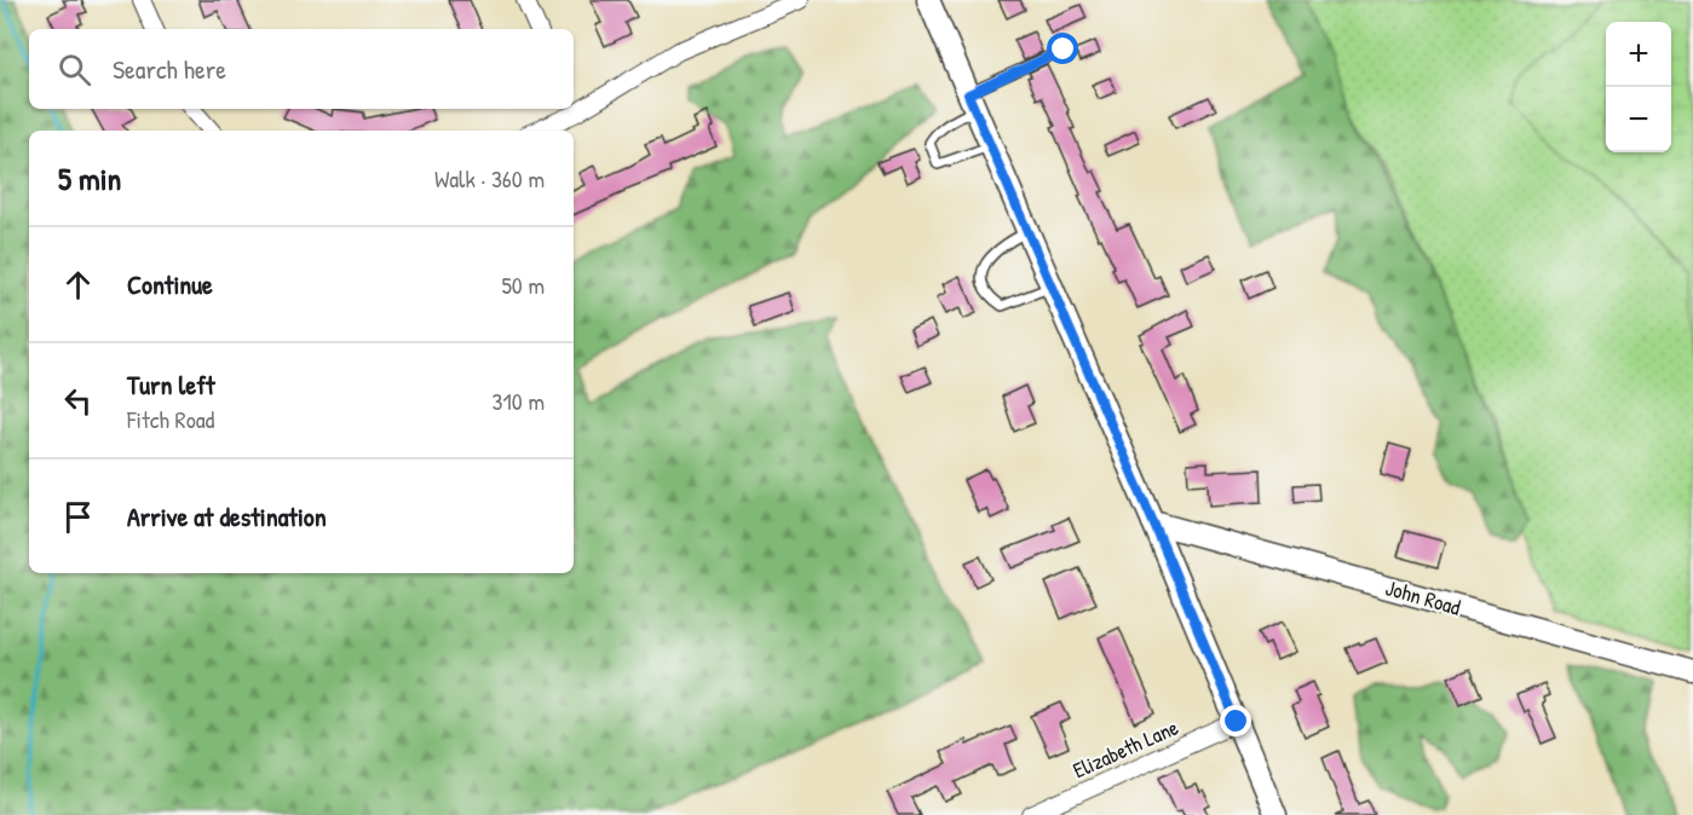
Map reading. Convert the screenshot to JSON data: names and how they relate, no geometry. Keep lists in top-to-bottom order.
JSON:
{
  "streets": {
    "street": ["John Road", "Elizabeth Lane"]
  },
  "page": {
    "map_buttons": ["+", "−"],
    "search": "Search here",
    "heading": ["5 min", "Walk · 360 m"],
    "list": [
      ["Continue", "50 m"],
      ["Turn left", "Fitch Road", "310 m"],
      "Arrive at destination"
    ]
  }
}
